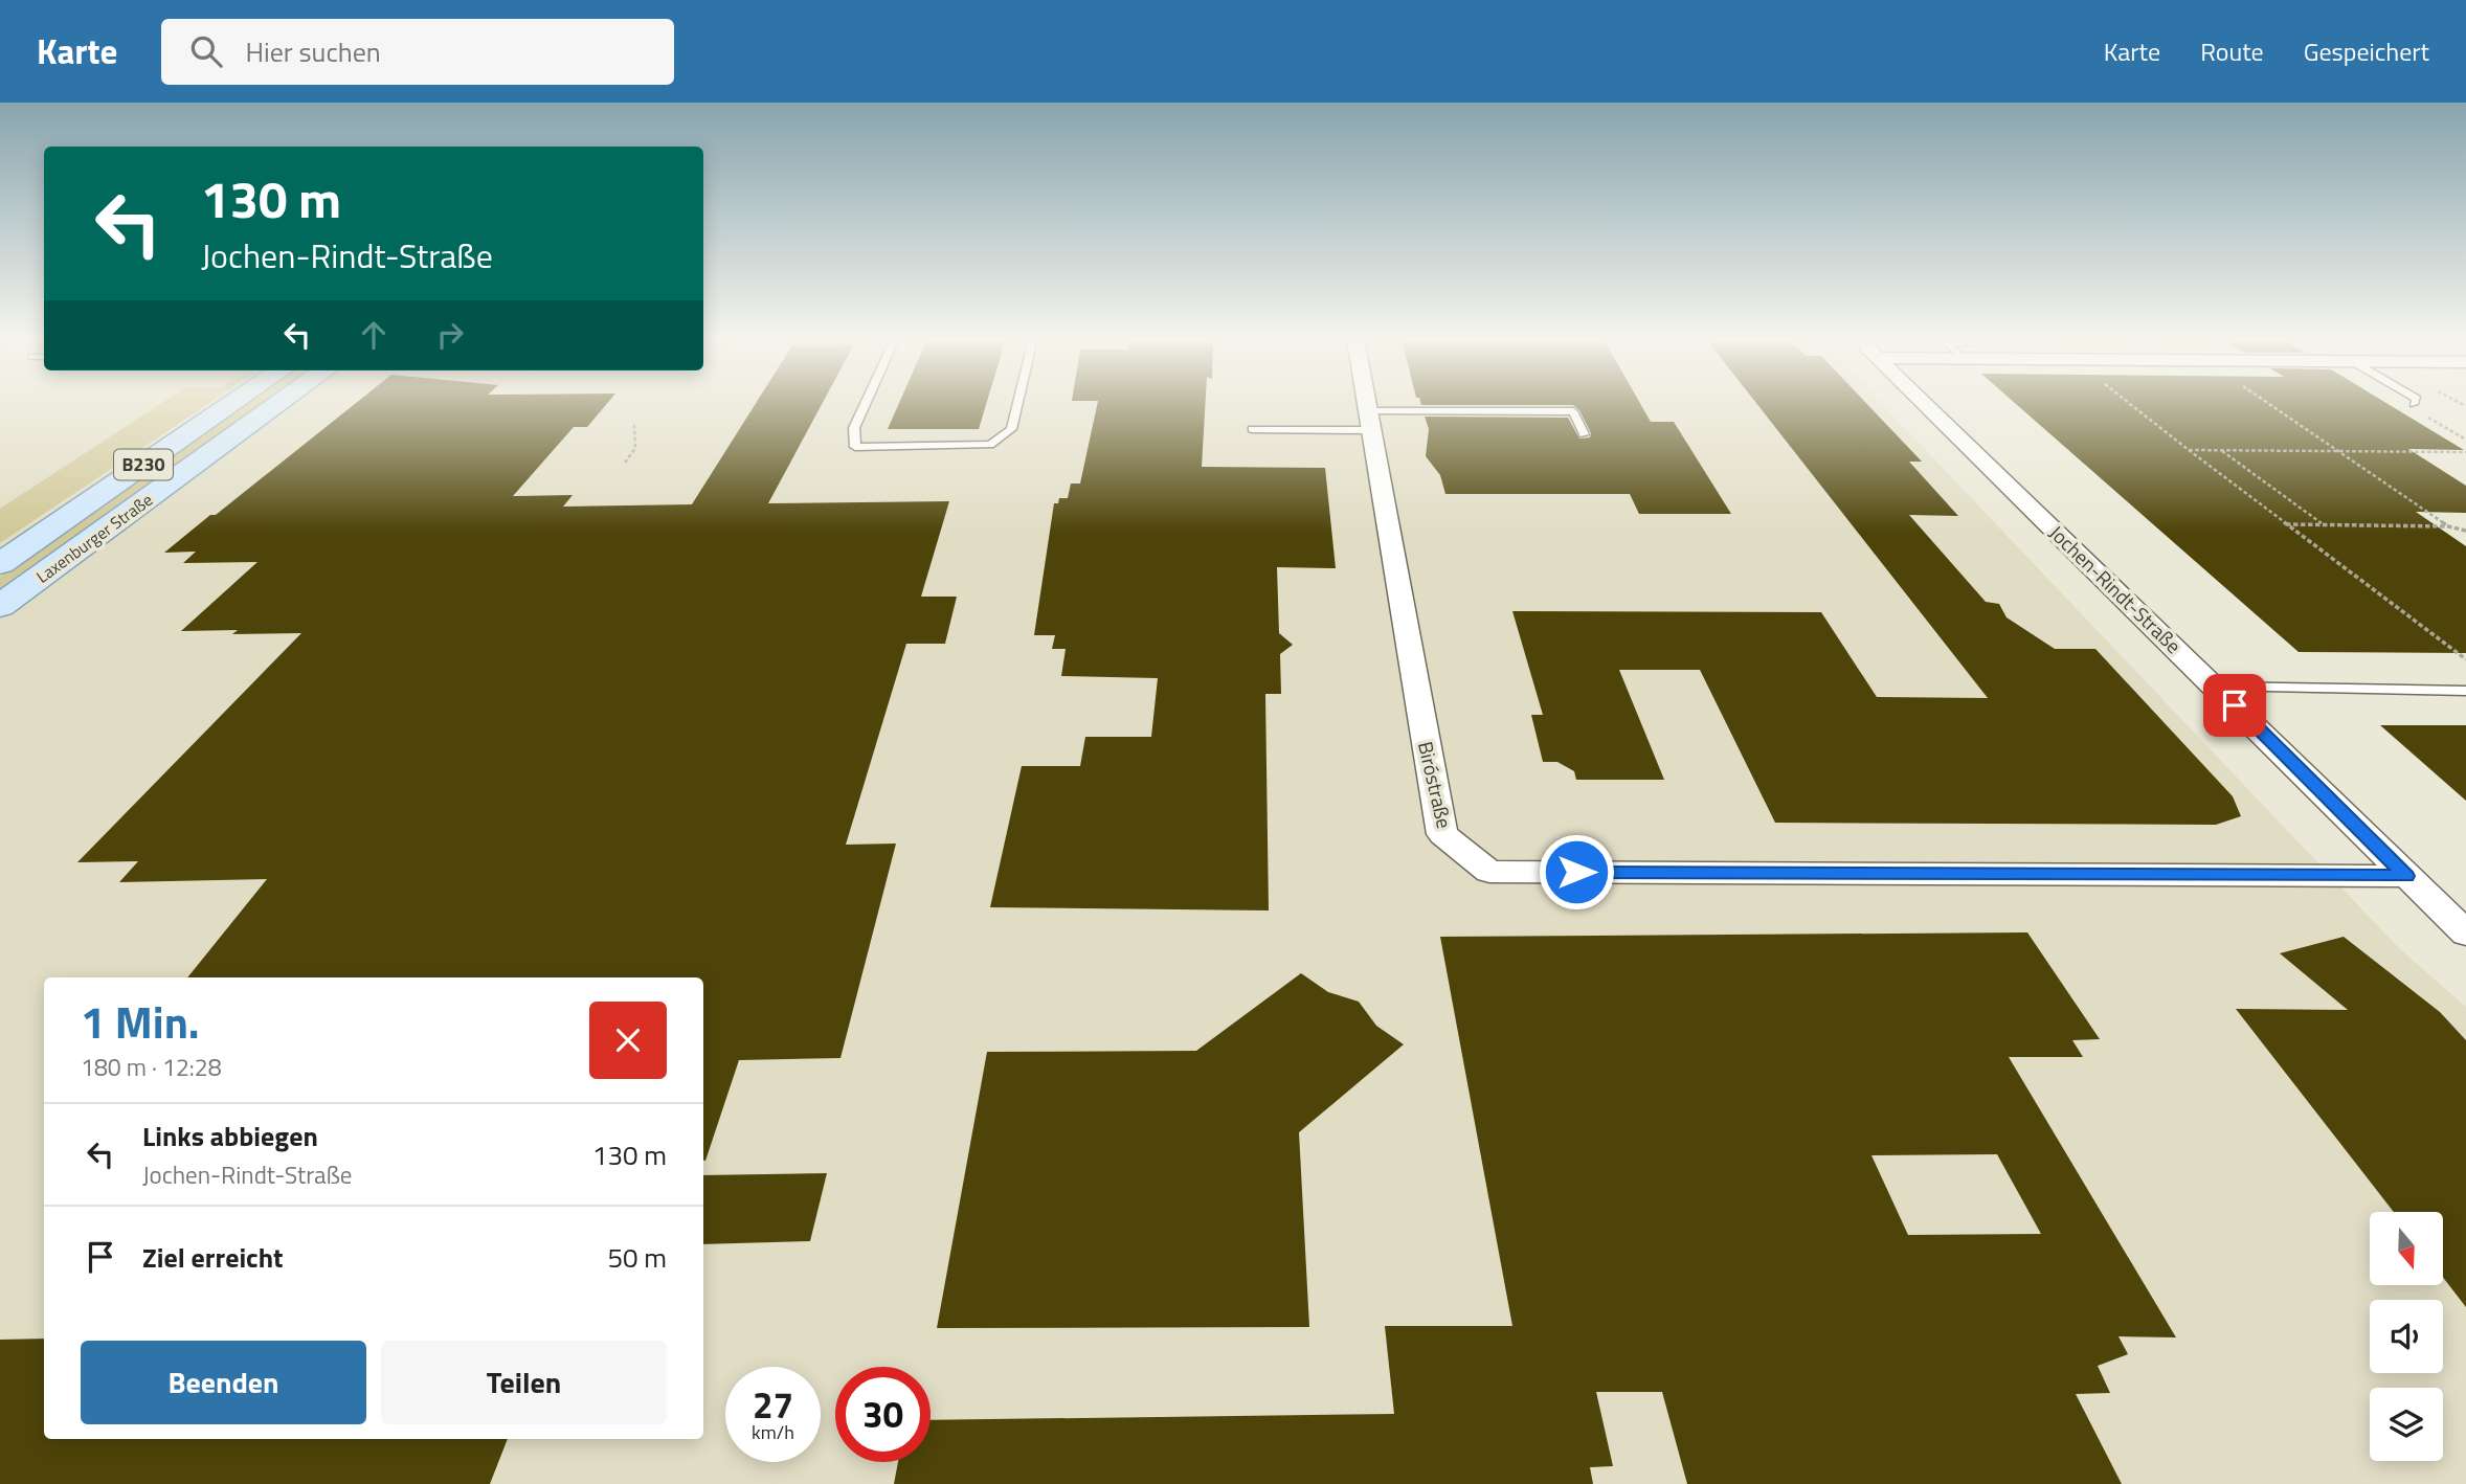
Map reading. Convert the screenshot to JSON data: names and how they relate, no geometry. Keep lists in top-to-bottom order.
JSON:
{
  "streets": {
    "main road": ["B230", "Laxenburger Straße"],
    "street": ["Jochen-Rindt-Straße", "Biróstraße"]
  },
  "crossings": [
    ["Jochen-Rindt-Straße", "Biróstraße"]
  ],
  "north": "bottom",
  "page": {
    "header": "Karte",
    "search": "Hier suchen",
    "nav": ["Karte", "Route", "Gespeichert"],
    "turn": ["130 m", "Jochen-Rindt-Straße"],
    "heading": ["1 Min.", "180 m · 12:28"],
    "list": [
      {
        "name": "Links abbiegen",
        "note": "Jochen-Rindt-Straße",
        "value": "130 m"
      },
      {
        "name": "Ziel erreicht",
        "value": "50 m"
      }
    ],
    "buttons": ["Beenden", "Teilen"],
    "speed": "27 km/h",
    "limit": "30"
  }
}
